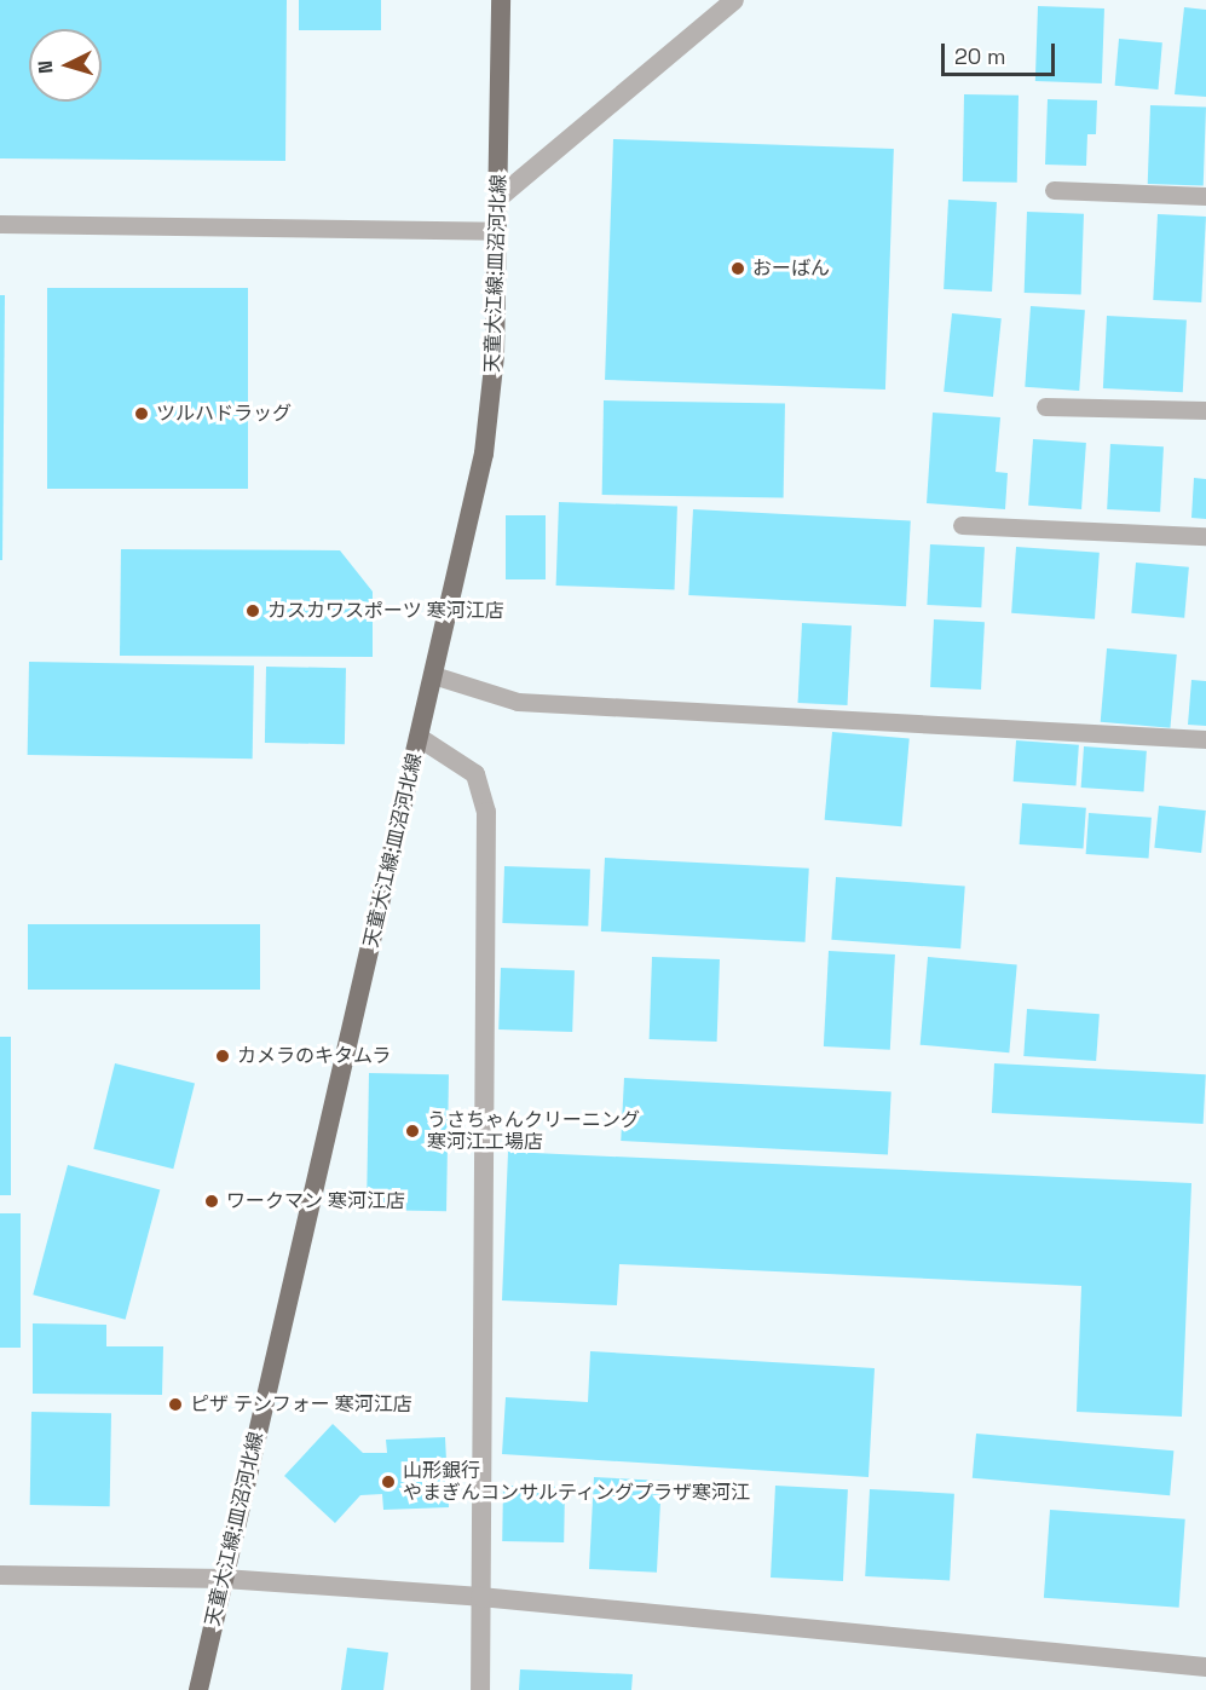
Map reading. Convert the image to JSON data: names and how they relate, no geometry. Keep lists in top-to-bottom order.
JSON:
{
  "streets": {
    "main road": ["天童大江線;皿沼河北線"]
  },
  "places": [
    "おーばん",
    "ツルハドラッグ",
    "カスカワスポーツ 寒河江店",
    "カメラのキタムラ",
    "うさちゃんクリーニング 寒河江工場店",
    "ワークマン 寒河江店",
    "ピザ テンフォー 寒河江店",
    "山形銀行 やまぎんコンサルティングプラザ寒河江"
  ],
  "scale_bar": "20 m",
  "north": "left"
}
